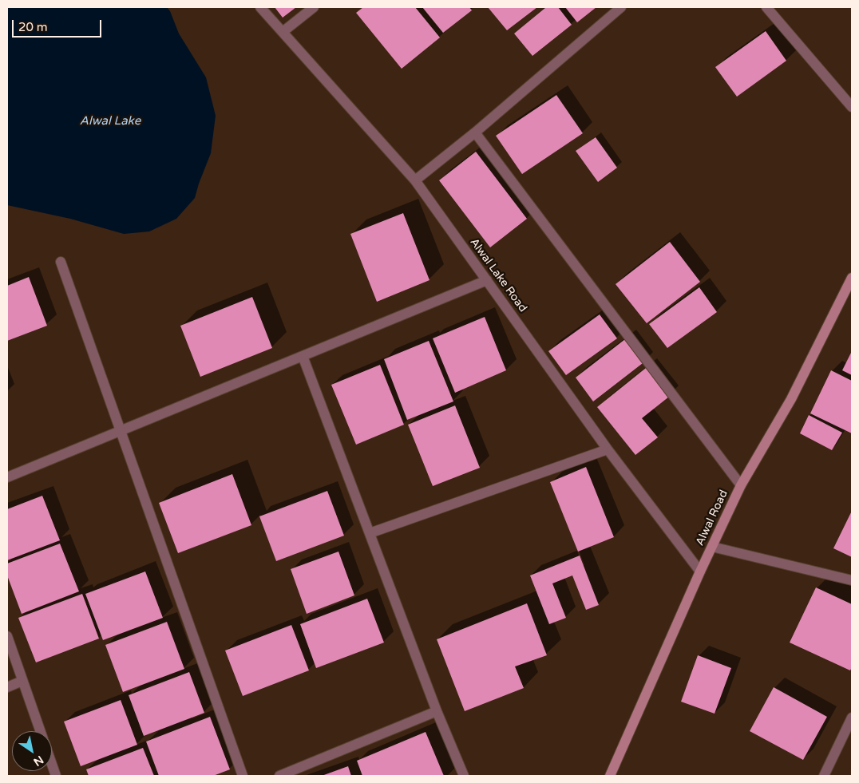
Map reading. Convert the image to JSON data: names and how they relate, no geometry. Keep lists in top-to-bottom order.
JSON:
{
  "streets": {
    "main road": ["Alwal Road"],
    "street": ["Alwal Lake Road"]
  },
  "crossings": [
    ["Alwal Lake Road", "Alwal Road"]
  ],
  "water": ["Alwal Lake"],
  "scale_bar": "20 m",
  "north": "bottom right"
}
